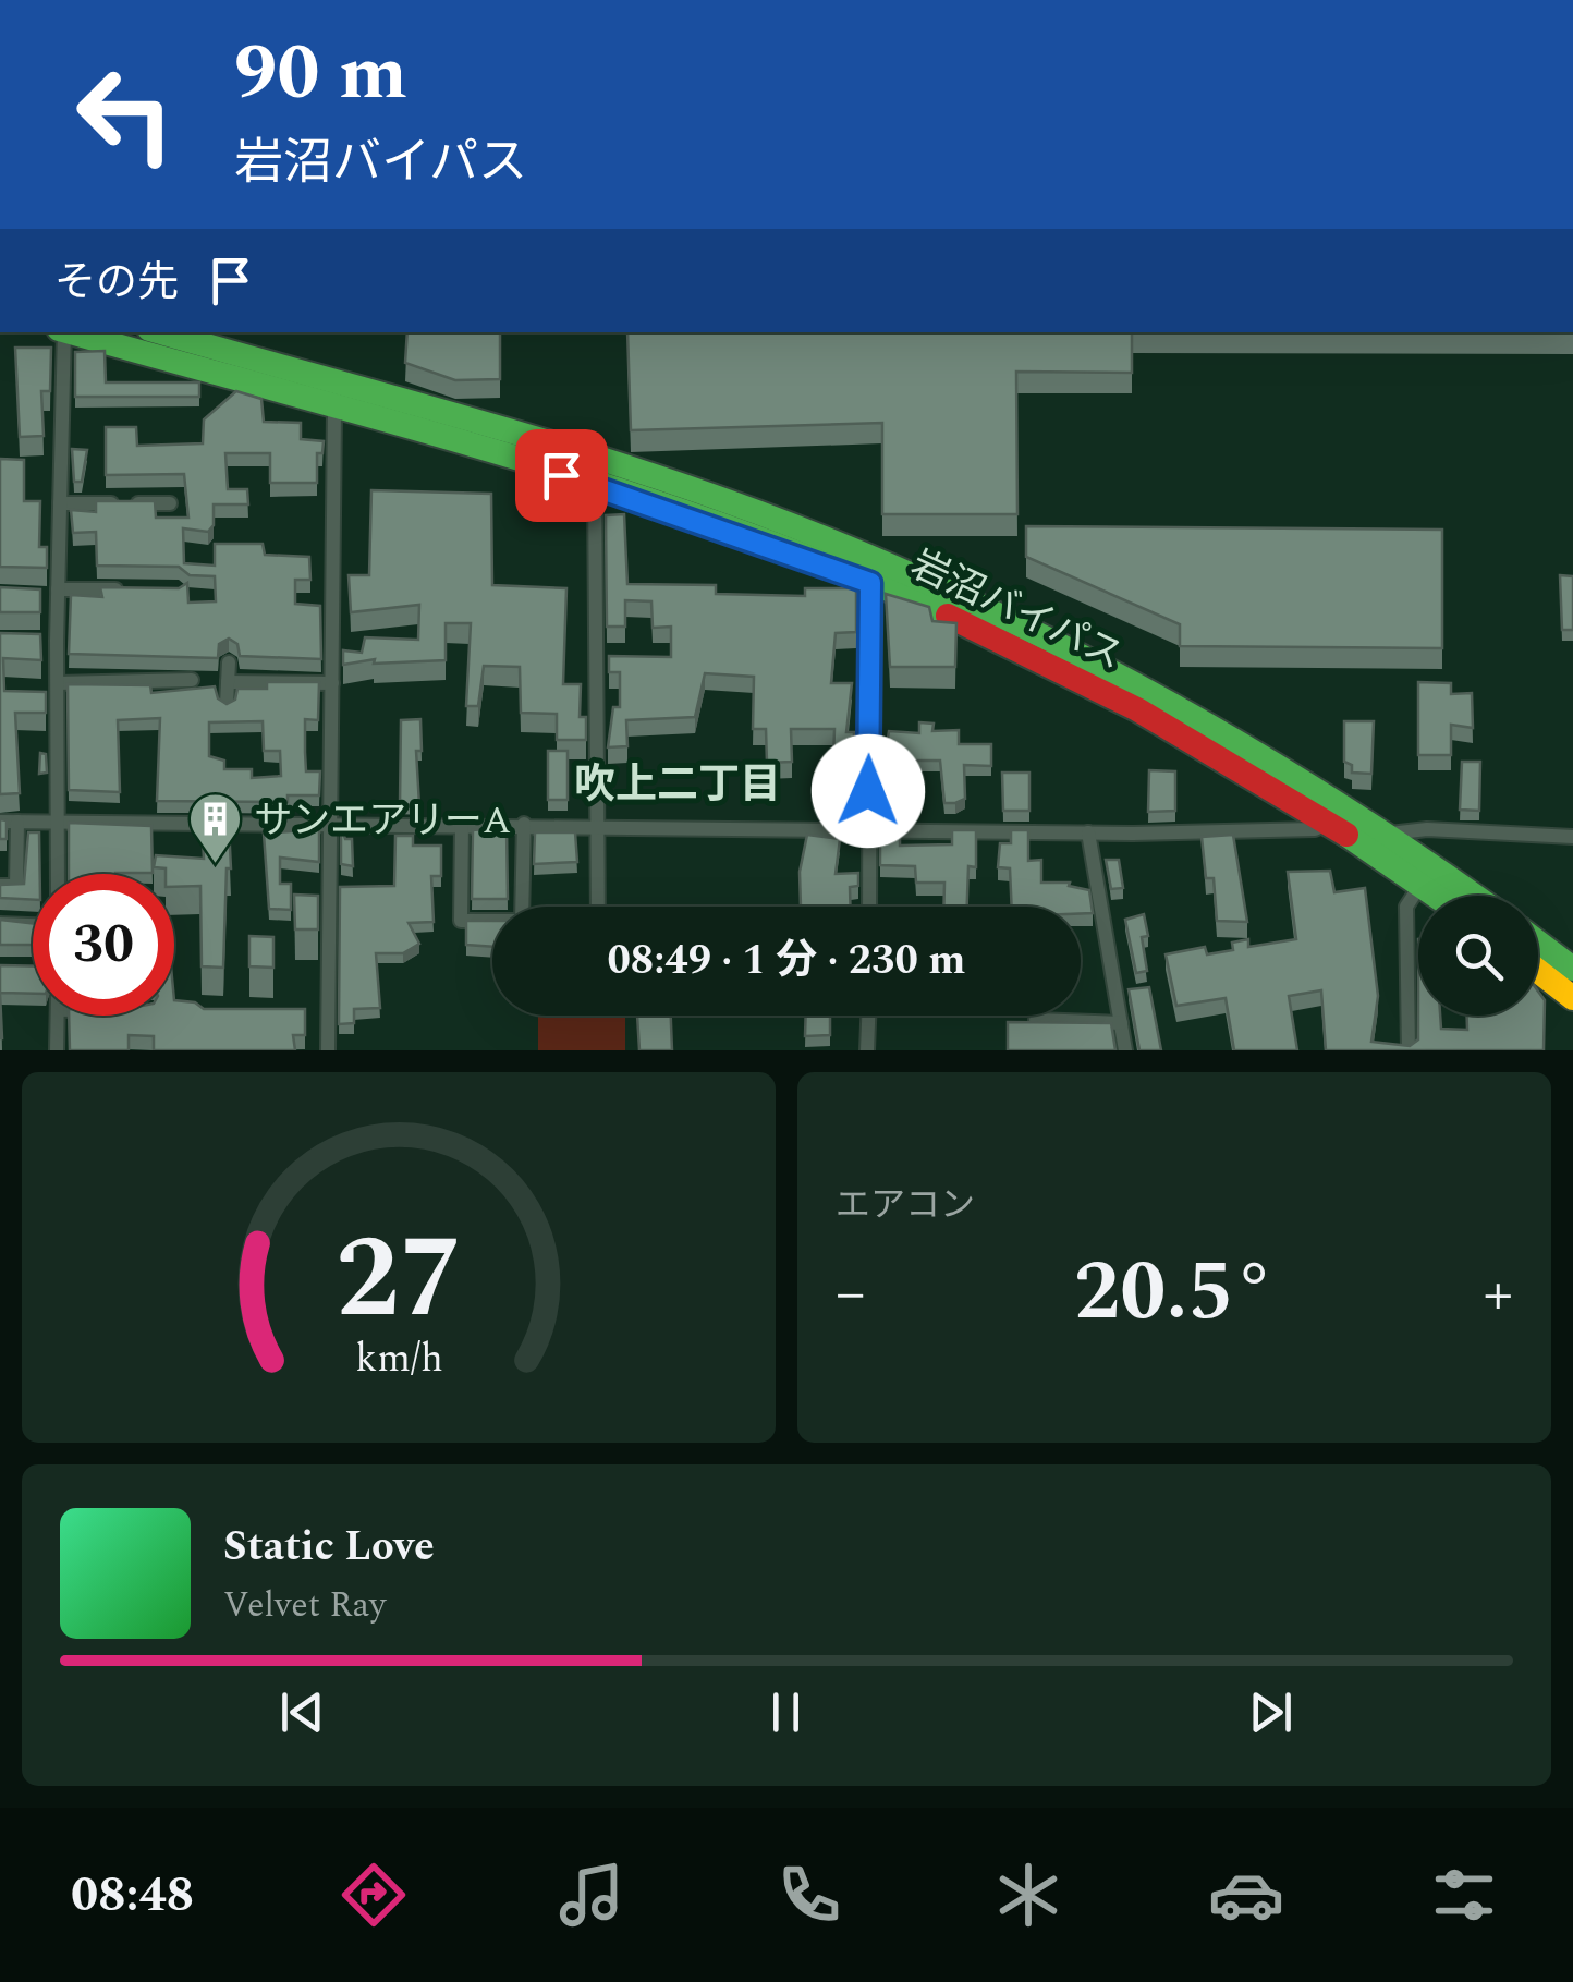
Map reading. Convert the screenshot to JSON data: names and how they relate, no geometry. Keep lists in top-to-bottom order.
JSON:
{
  "streets": {
    "highway": ["岩沼バイパス"]
  },
  "districts": ["吹上二丁目"],
  "places": {
    "building": ["サンエアリーA"]
  },
  "page": {
    "turn": ["90 m", "岩沼バイパス"],
    "then": "その先",
    "limit": "30",
    "trip": "08:49 · 1 分 · 230 m",
    "tile": "エアコン",
    "heat": ["−", "20.5°", "+"],
    "song": ["Static Love", "Velvet Ray"],
    "tabs": "08:48",
    "gauge": ["27", "km/h"]
  }
}
